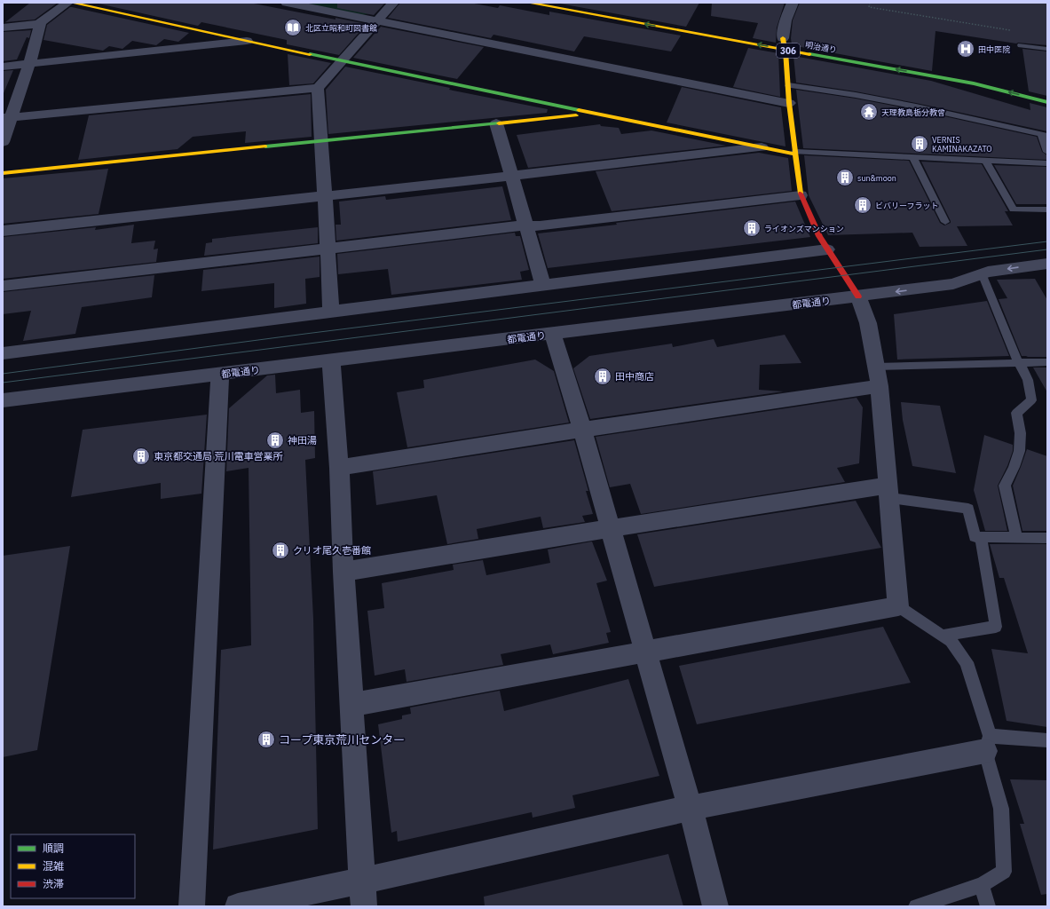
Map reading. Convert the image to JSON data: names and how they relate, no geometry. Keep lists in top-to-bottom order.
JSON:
{
  "streets": {
    "street": ["明治通り", "306", "都電通り"]
  },
  "places": {
    "library": ["北区立昭和町図書館"],
    "hospital": ["田中医院"],
    "temple": ["天理教島栃分教曾"],
    "building": [
      "VERNIS KAMINAKAZATO",
      "sun&moon",
      "ビバリーフラット",
      "ライオンズマンション",
      "田中商店",
      "神田湯",
      "東京都交通局 荒川電車営業所",
      "クリオ尾久壱番館",
      "コープ東京荒川センター"
    ]
  },
  "legend": ["順調", "混雑", "渋滞"]
}
